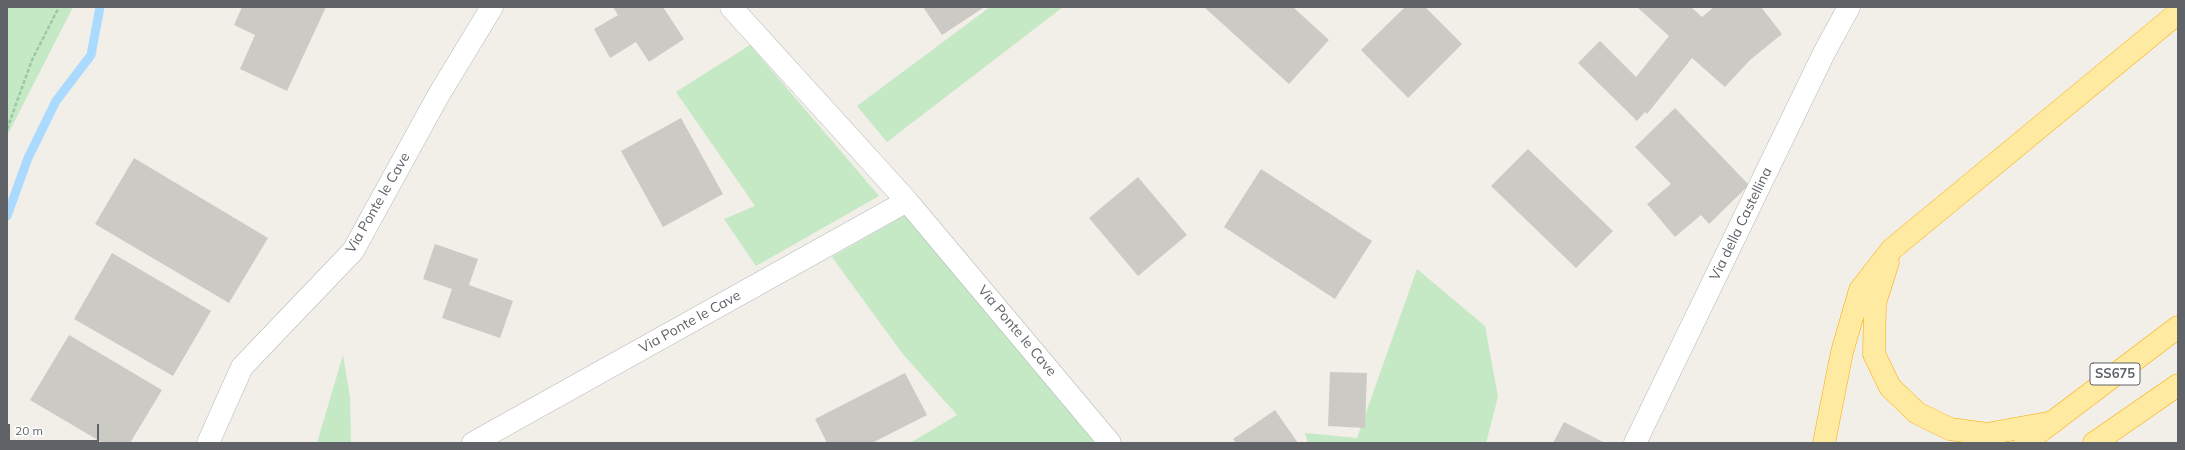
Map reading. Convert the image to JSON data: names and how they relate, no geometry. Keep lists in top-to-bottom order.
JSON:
{
  "streets": {
    "highway": ["SS675"],
    "street": ["Via Ponte le Cave", "Via della Castellina"]
  },
  "scale_bar": "20 m"
}
